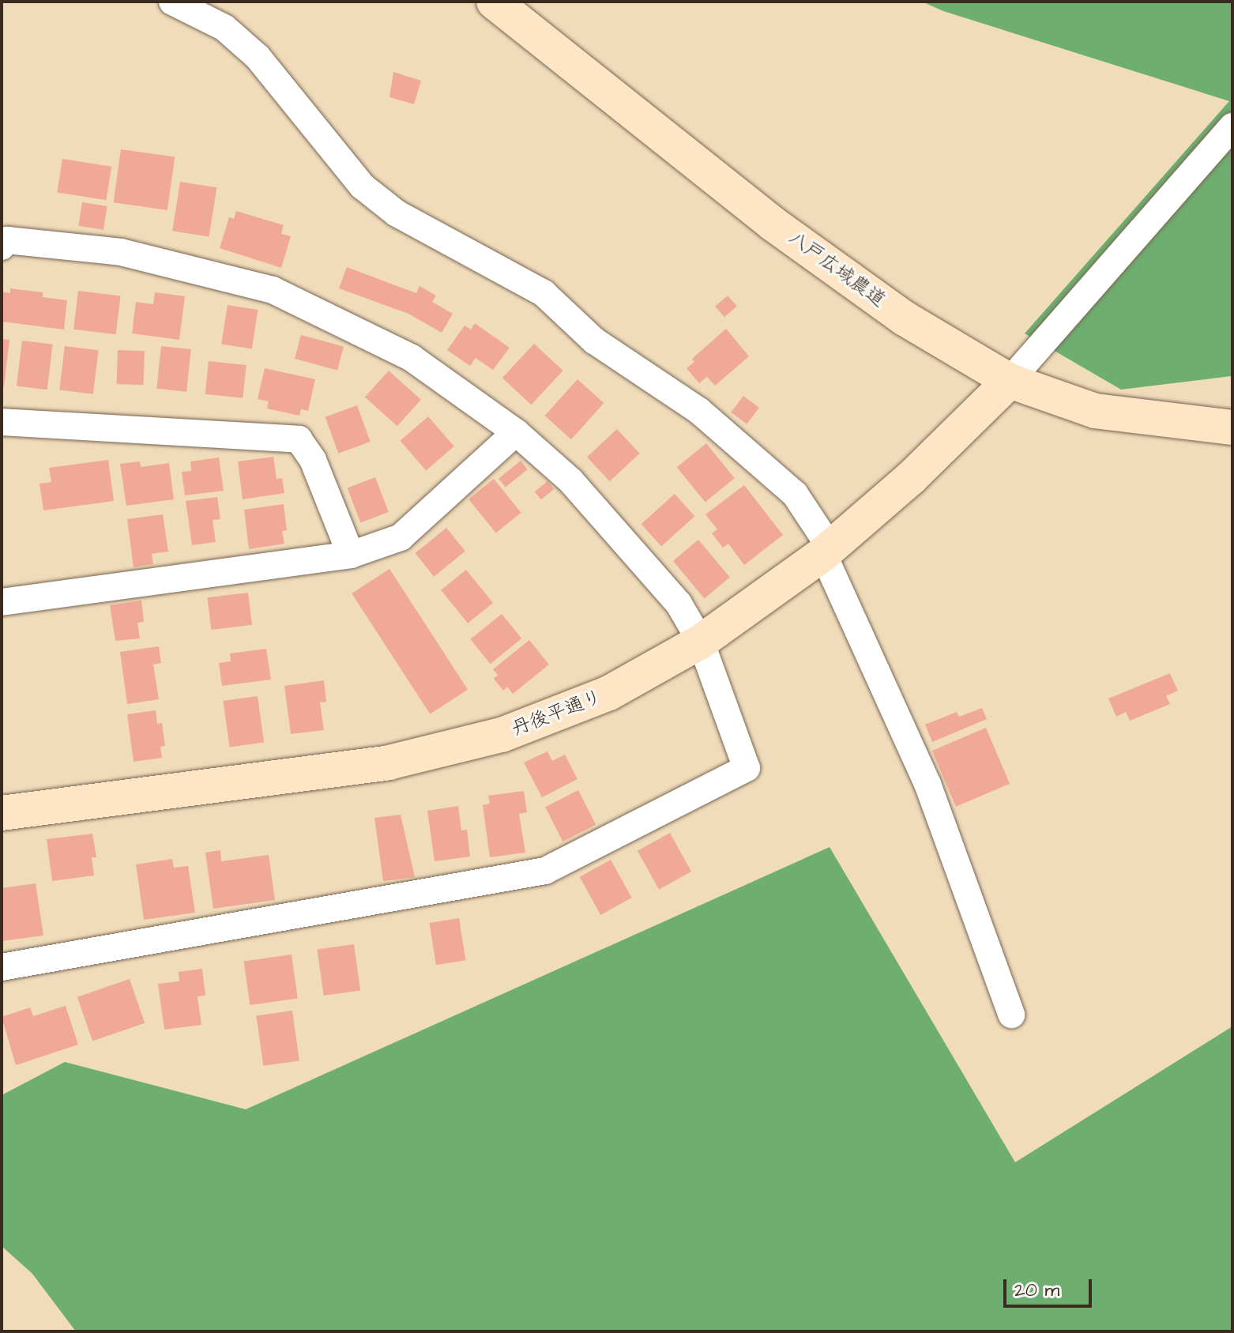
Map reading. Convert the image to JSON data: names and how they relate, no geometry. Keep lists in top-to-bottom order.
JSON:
{
  "streets": {
    "street": ["八戸広域農道", "丹後平通り"]
  },
  "crossings": [
    ["八戸広域農道", "丹後平通り"]
  ],
  "scale_bar": "20 m"
}
